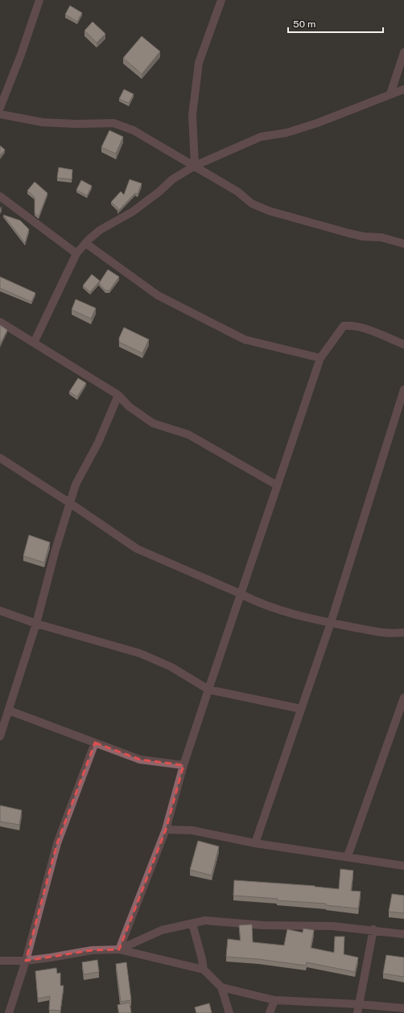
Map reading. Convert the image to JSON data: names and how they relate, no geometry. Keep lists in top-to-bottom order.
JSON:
{
  "scale_bar": "50 m"
}
